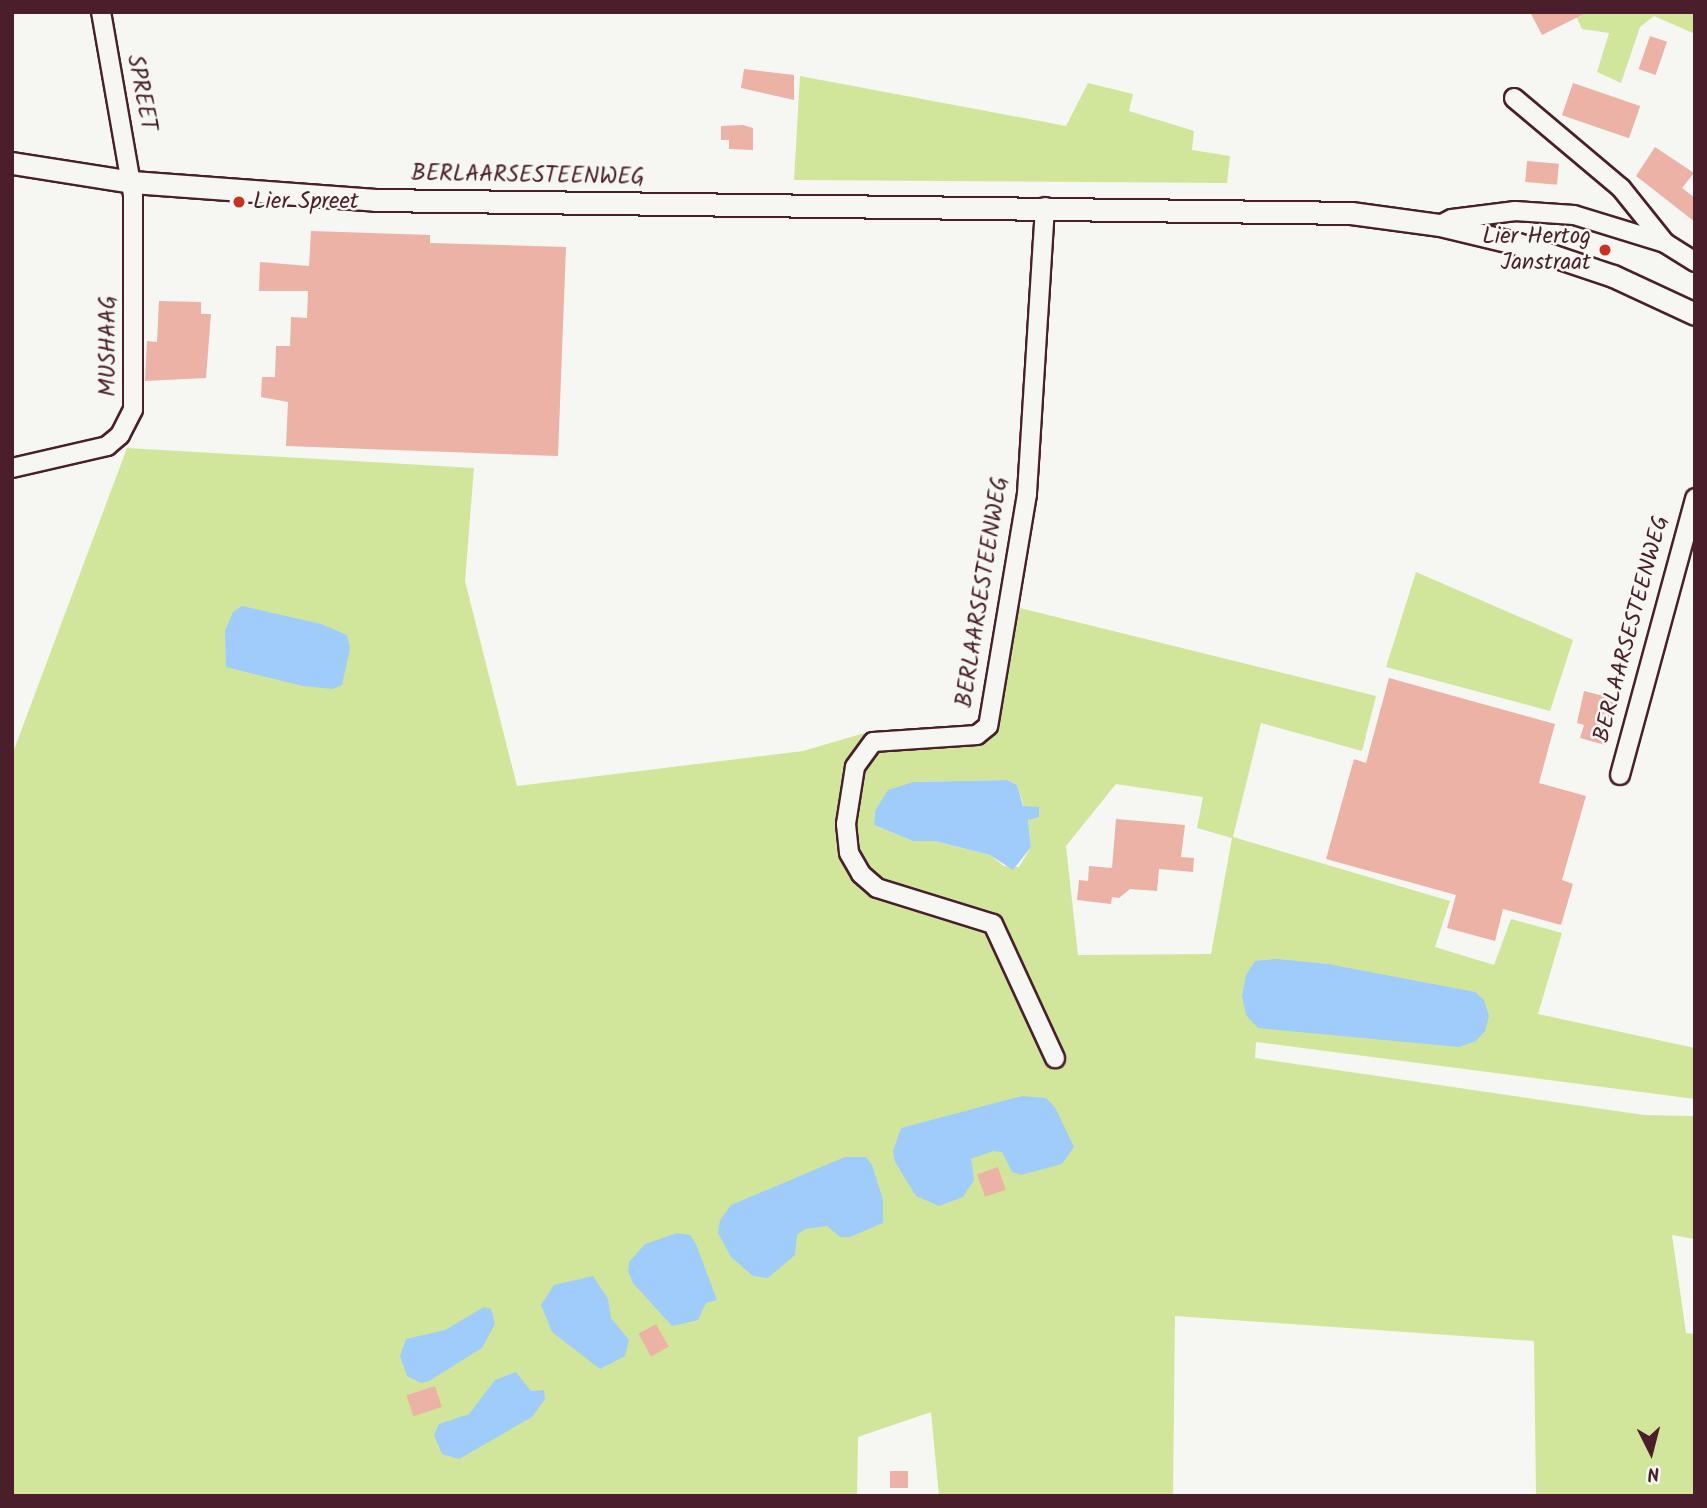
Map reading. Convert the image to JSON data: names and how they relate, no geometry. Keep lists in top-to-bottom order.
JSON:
{
  "streets": {
    "street": ["SPREET", "BERLAARSESTEENWEG", "MUSHAAG"]
  },
  "crossings": [
    ["SPREET", "BERLAARSESTEENWEG"],
    ["SPREET", "MUSHAAG"],
    ["BERLAARSESTEENWEG", "MUSHAAG"]
  ],
  "places": ["Lier Spreet", "Lier Hertog Janstraat"],
  "north": "bottom"
}
